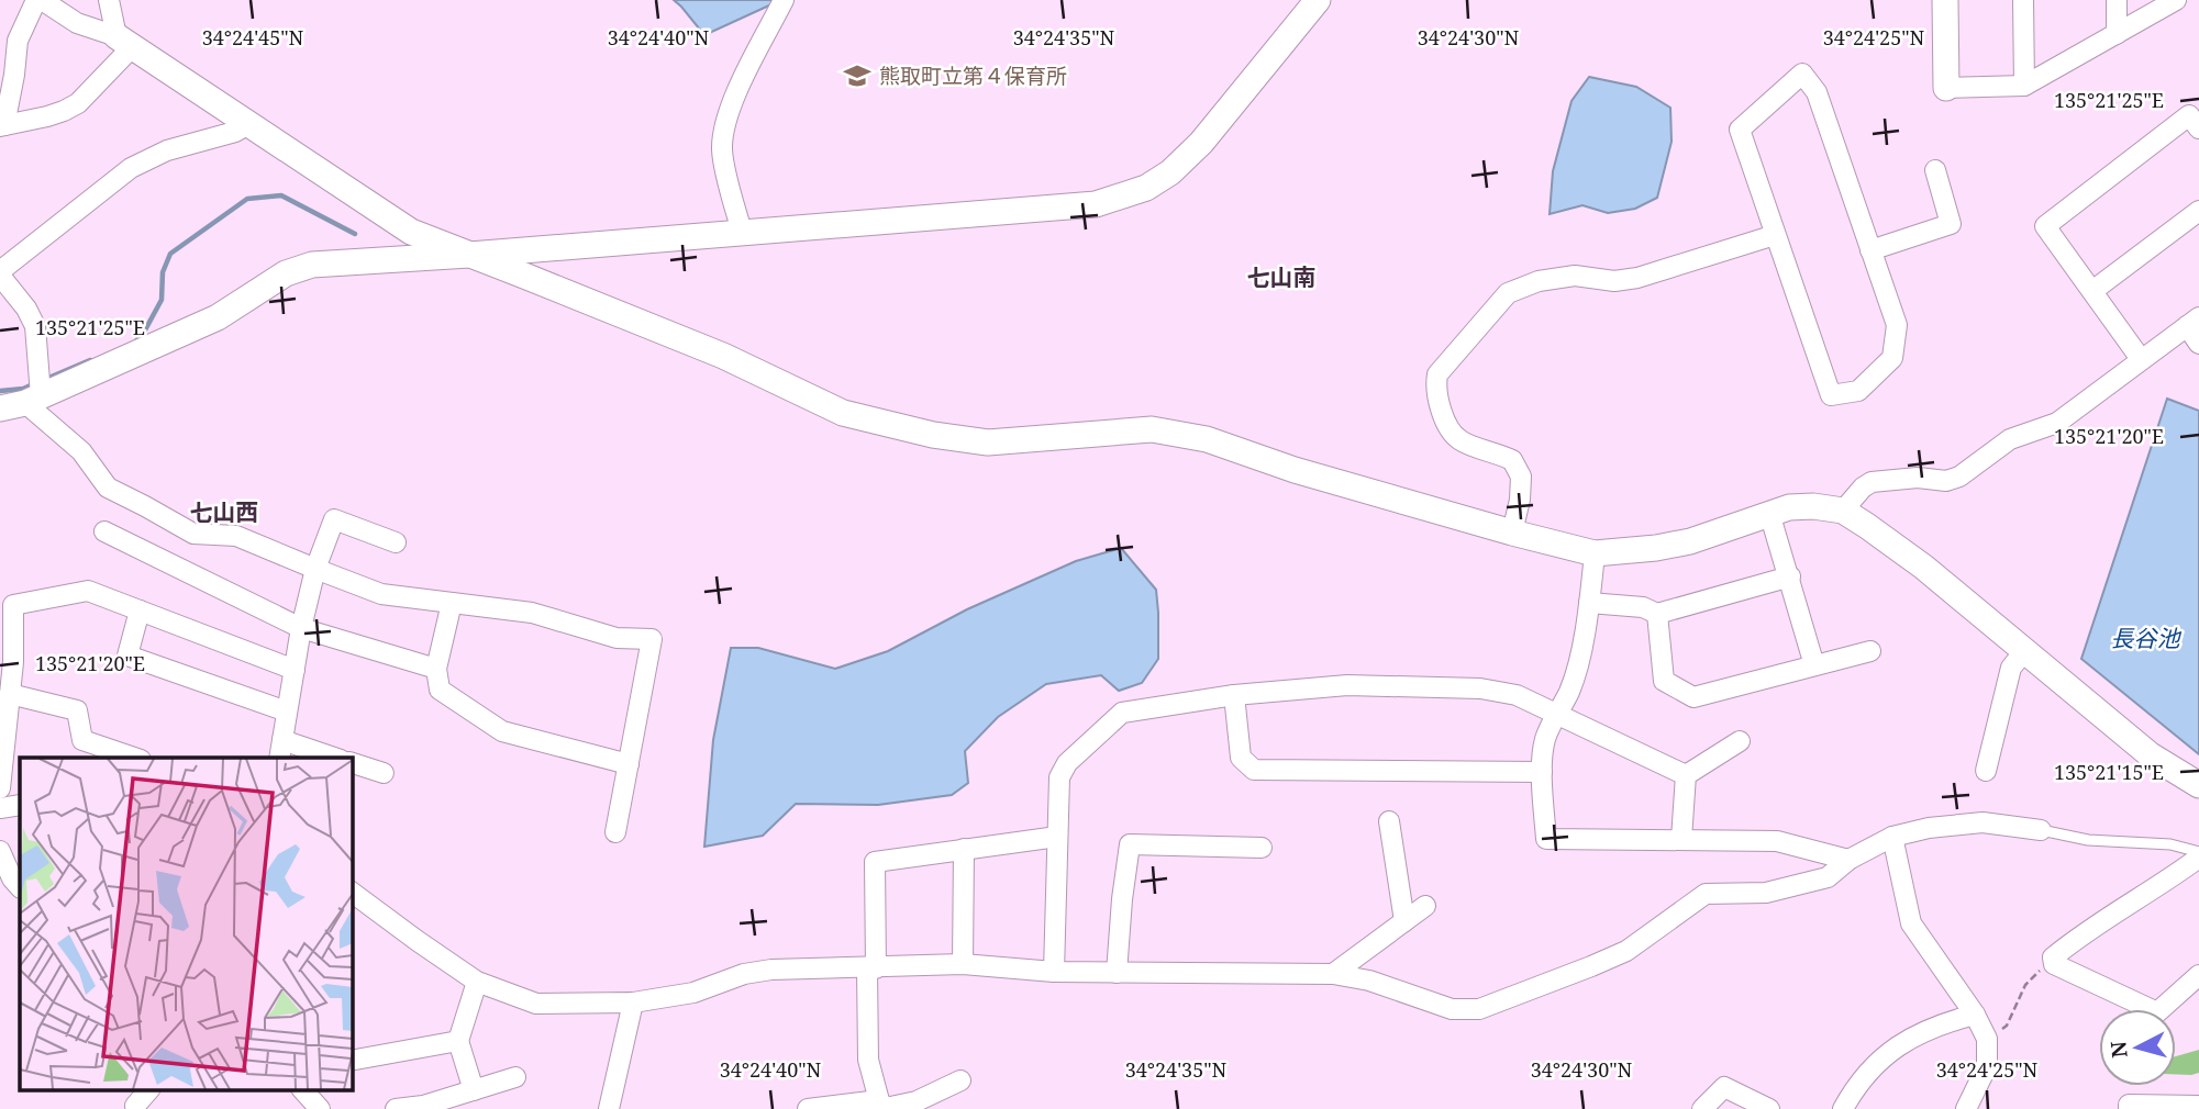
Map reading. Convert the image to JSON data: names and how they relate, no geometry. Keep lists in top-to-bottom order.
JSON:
{
  "districts": ["七山南", "七山西"],
  "water": ["長谷池"],
  "places": {
    "school or university": ["熊取町立第４保育所"]
  },
  "north": "left",
  "coordinates": [
    "34°24'45\"N",
    "34°24'40\"N",
    "34°24'35\"N",
    "34°24'30\"N",
    "34°24'25\"N",
    "135°21'25\"E",
    "135°21'20\"E",
    "135°21'15\"E"
  ]
}
